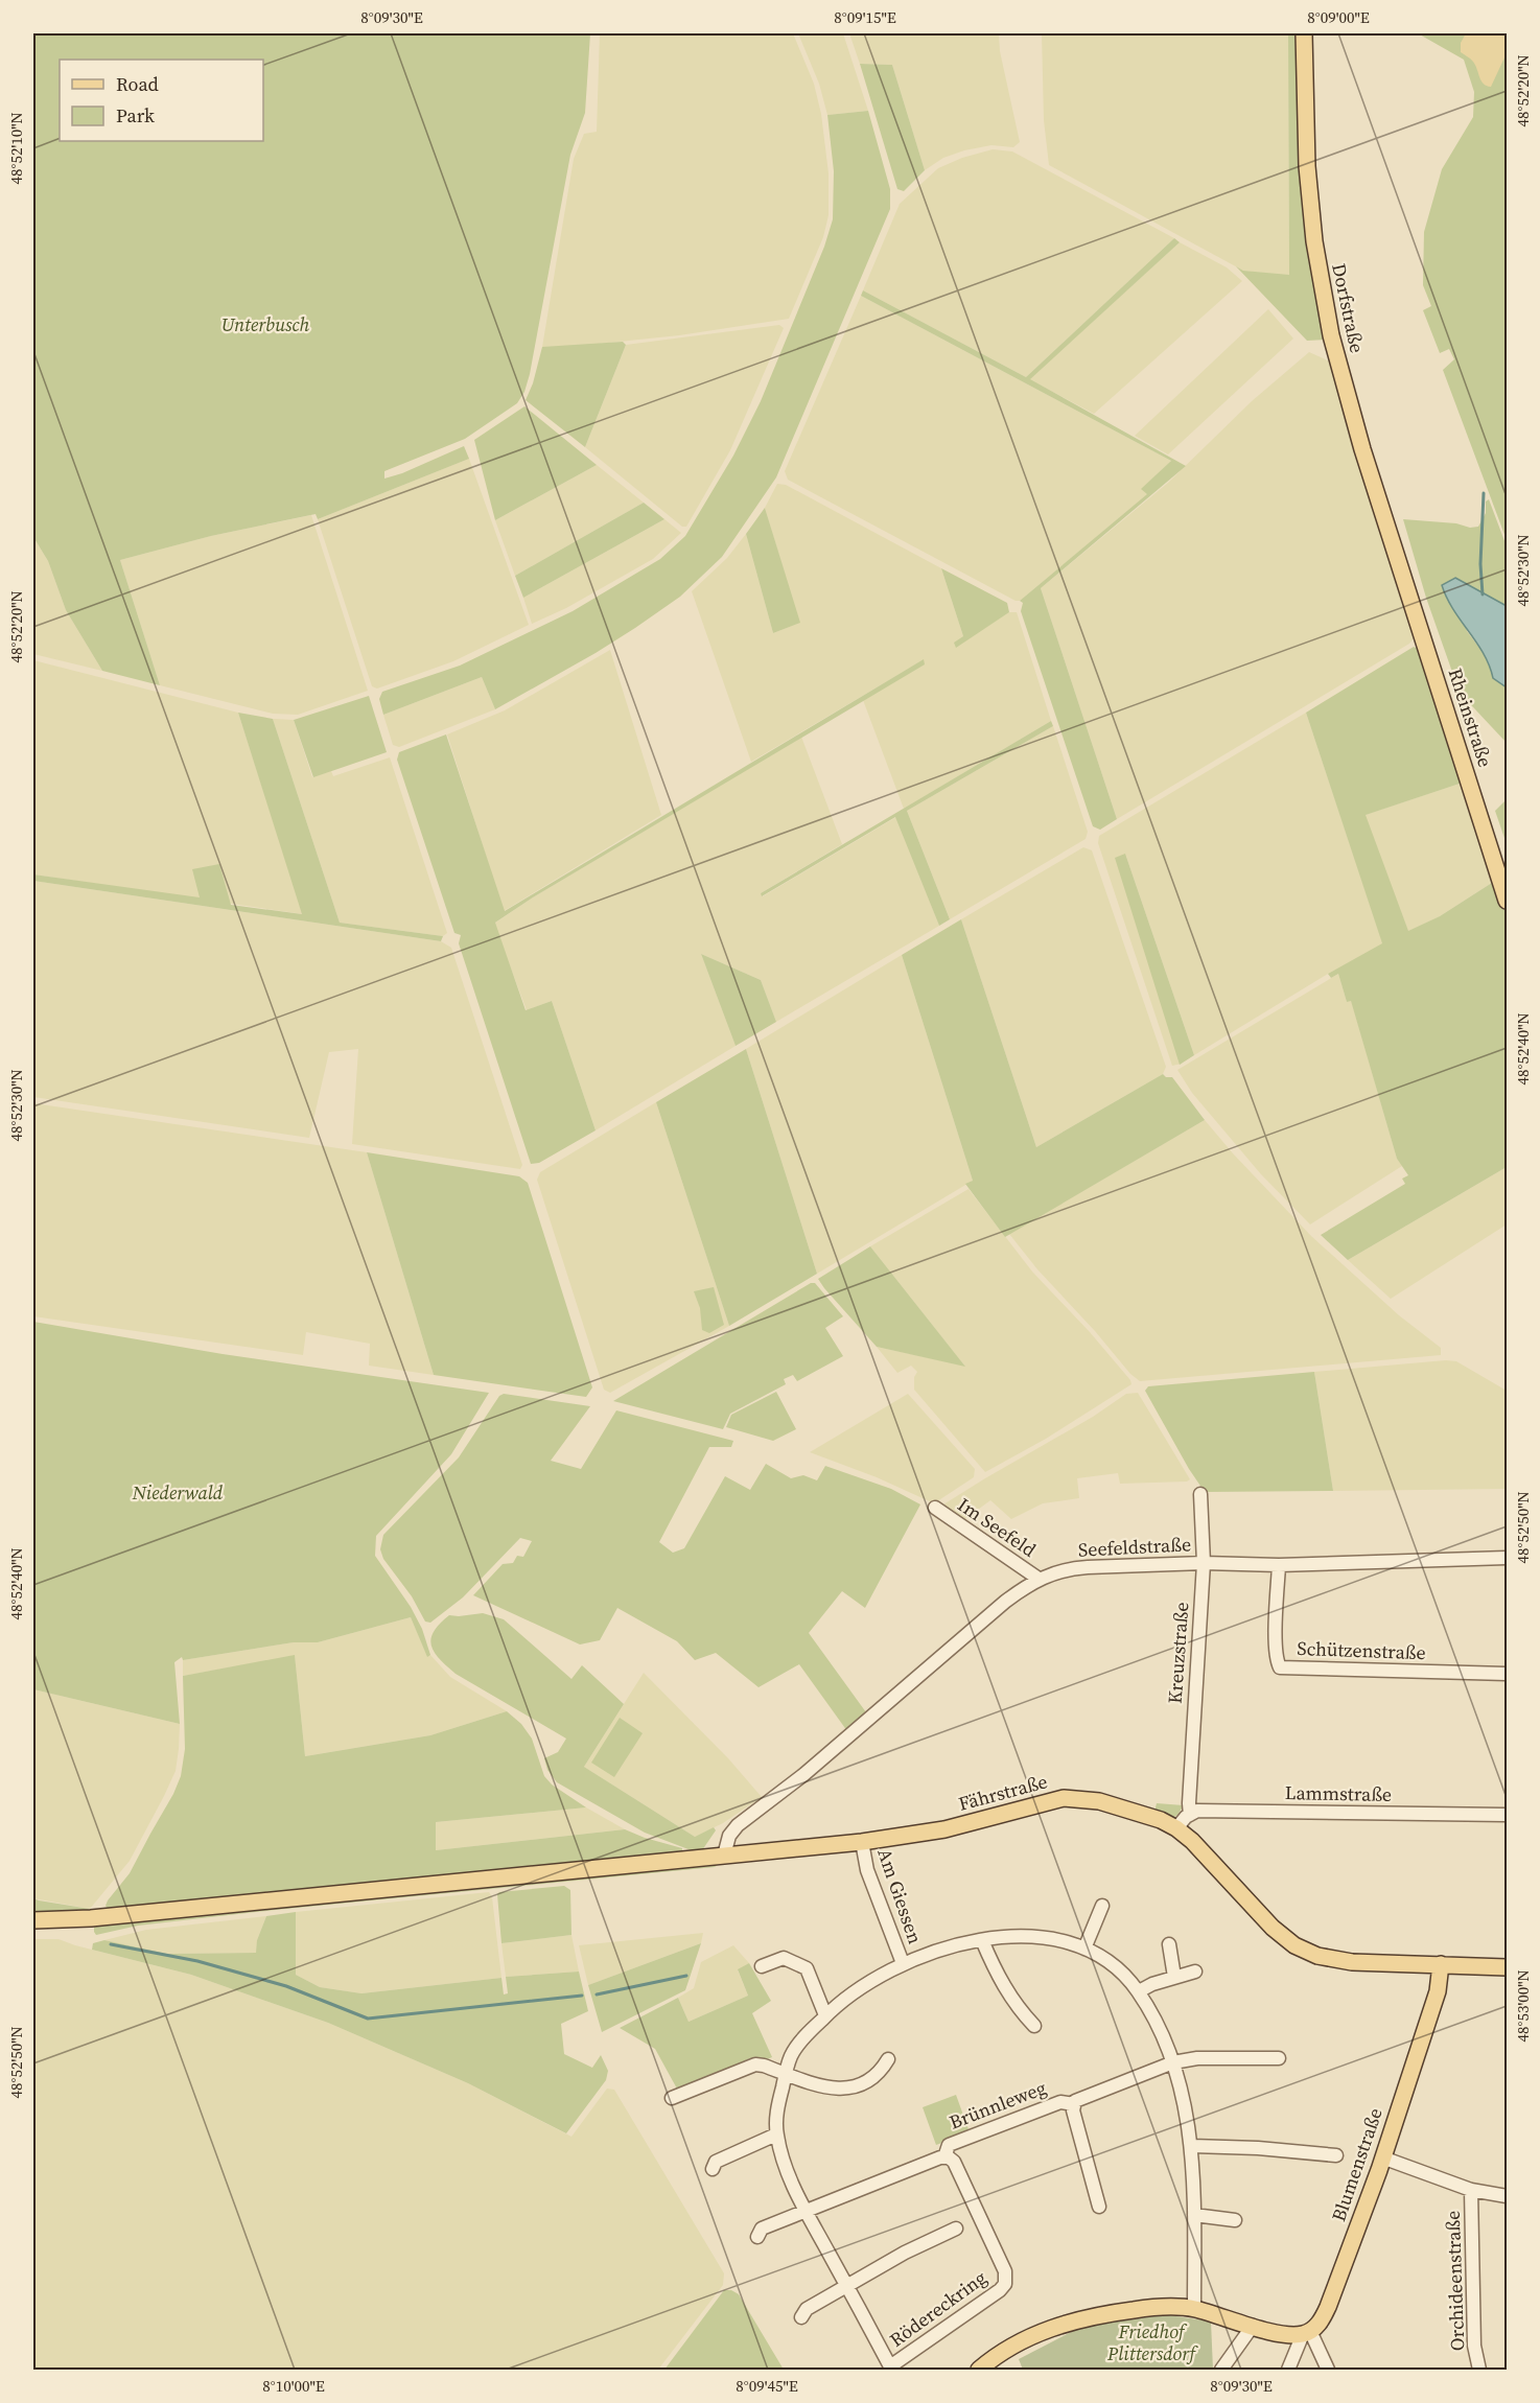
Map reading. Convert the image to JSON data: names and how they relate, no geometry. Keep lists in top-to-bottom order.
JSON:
{
  "streets": {
    "main road": [
      "Dorfstraße",
      "Rheinstraße",
      "Fährstraße",
      "Blumenstraße"
    ],
    "street": [
      "Im Seefeld",
      "Seefeldstraße",
      "Schützenstraße",
      "Kreuzstraße",
      "Lammstraße",
      "Am Giessen",
      "Brünnleweg",
      "Orchideenstraße",
      "Rödereckring"
    ]
  },
  "crossings": [
    ["Dorfstraße", "Rheinstraße"],
    ["Im Seefeld", "Seefeldstraße"],
    ["Seefeldstraße", "Schützenstraße"],
    ["Seefeldstraße", "Kreuzstraße"],
    ["Seefeldstraße", "Fährstraße"],
    ["Kreuzstraße", "Lammstraße"],
    ["Fährstraße", "Am Giessen"],
    ["Fährstraße", "Blumenstraße"],
    ["Am Giessen", "Rödereckring"],
    ["Brünnleweg", "Rödereckring"]
  ],
  "parks": ["Unterbusch", "Niederwald", "Friedhof Plittersdorf"],
  "legend": ["Road", "Park"],
  "coordinates": [
    "8°09'30\"E",
    "8°09'15\"E",
    "8°09'00\"E",
    "48°52'20\"N",
    "48°52'10\"N",
    "48°52'30\"N",
    "48°52'40\"N",
    "48°52'50\"N",
    "48°53'00\"N",
    "8°10'00\"E",
    "8°09'45\"E"
  ]
}
